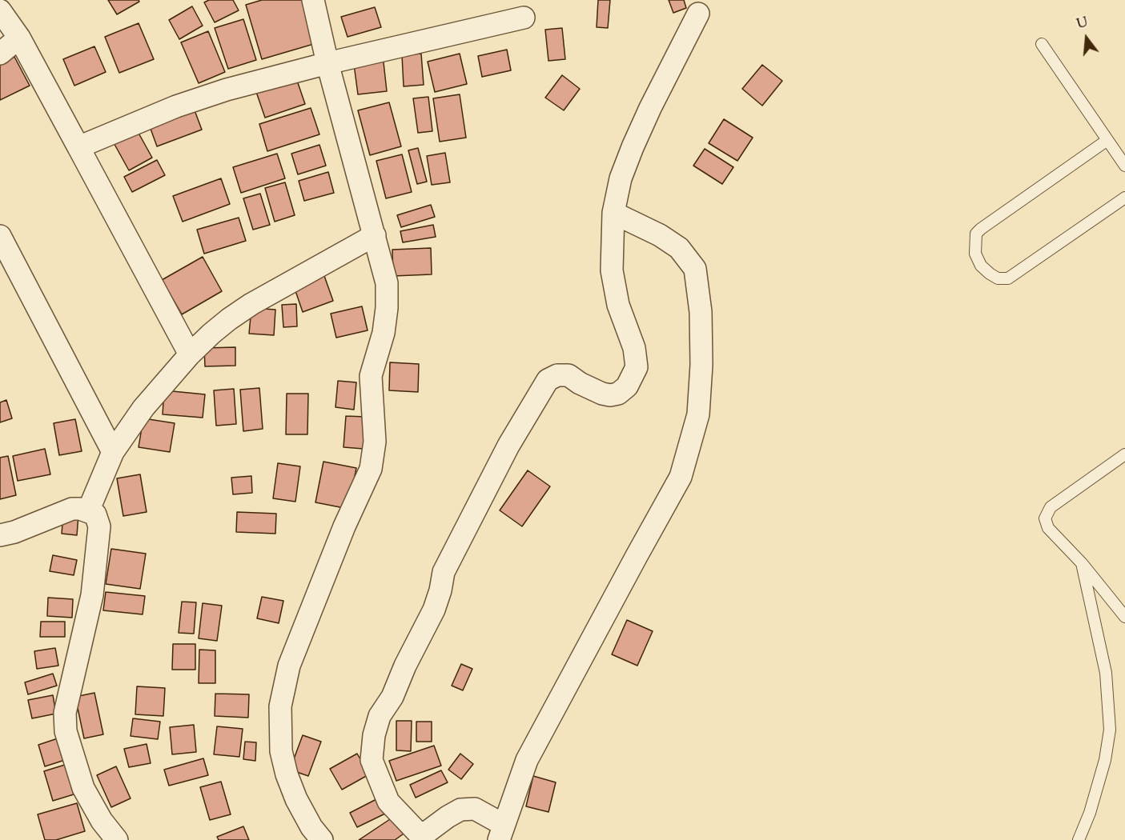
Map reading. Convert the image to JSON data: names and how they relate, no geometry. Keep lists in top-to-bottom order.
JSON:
{
  "north": "top"
}
